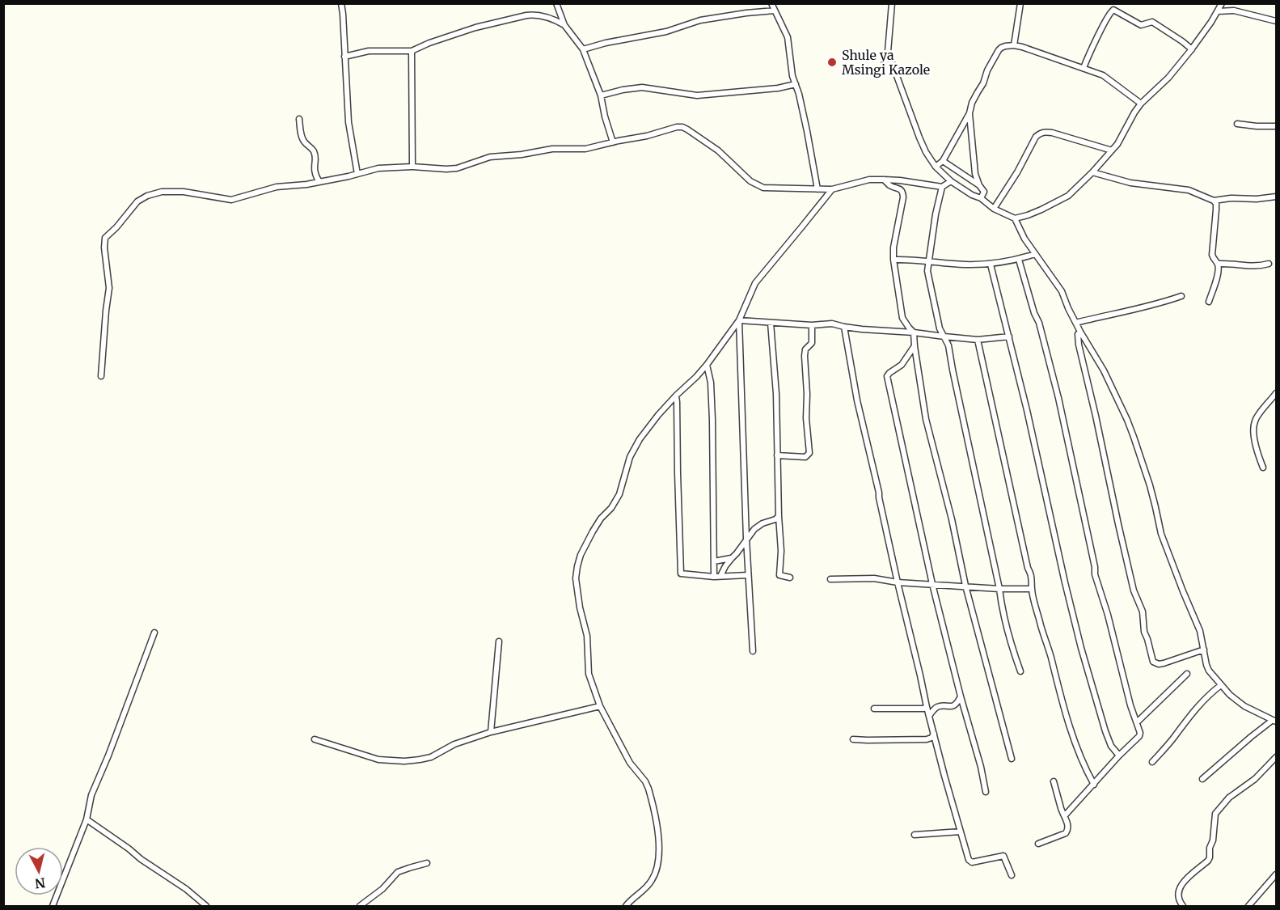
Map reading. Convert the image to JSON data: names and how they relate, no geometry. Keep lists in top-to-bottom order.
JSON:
{
  "places": ["Shule ya Msingi Kazole"],
  "north": "bottom"
}
